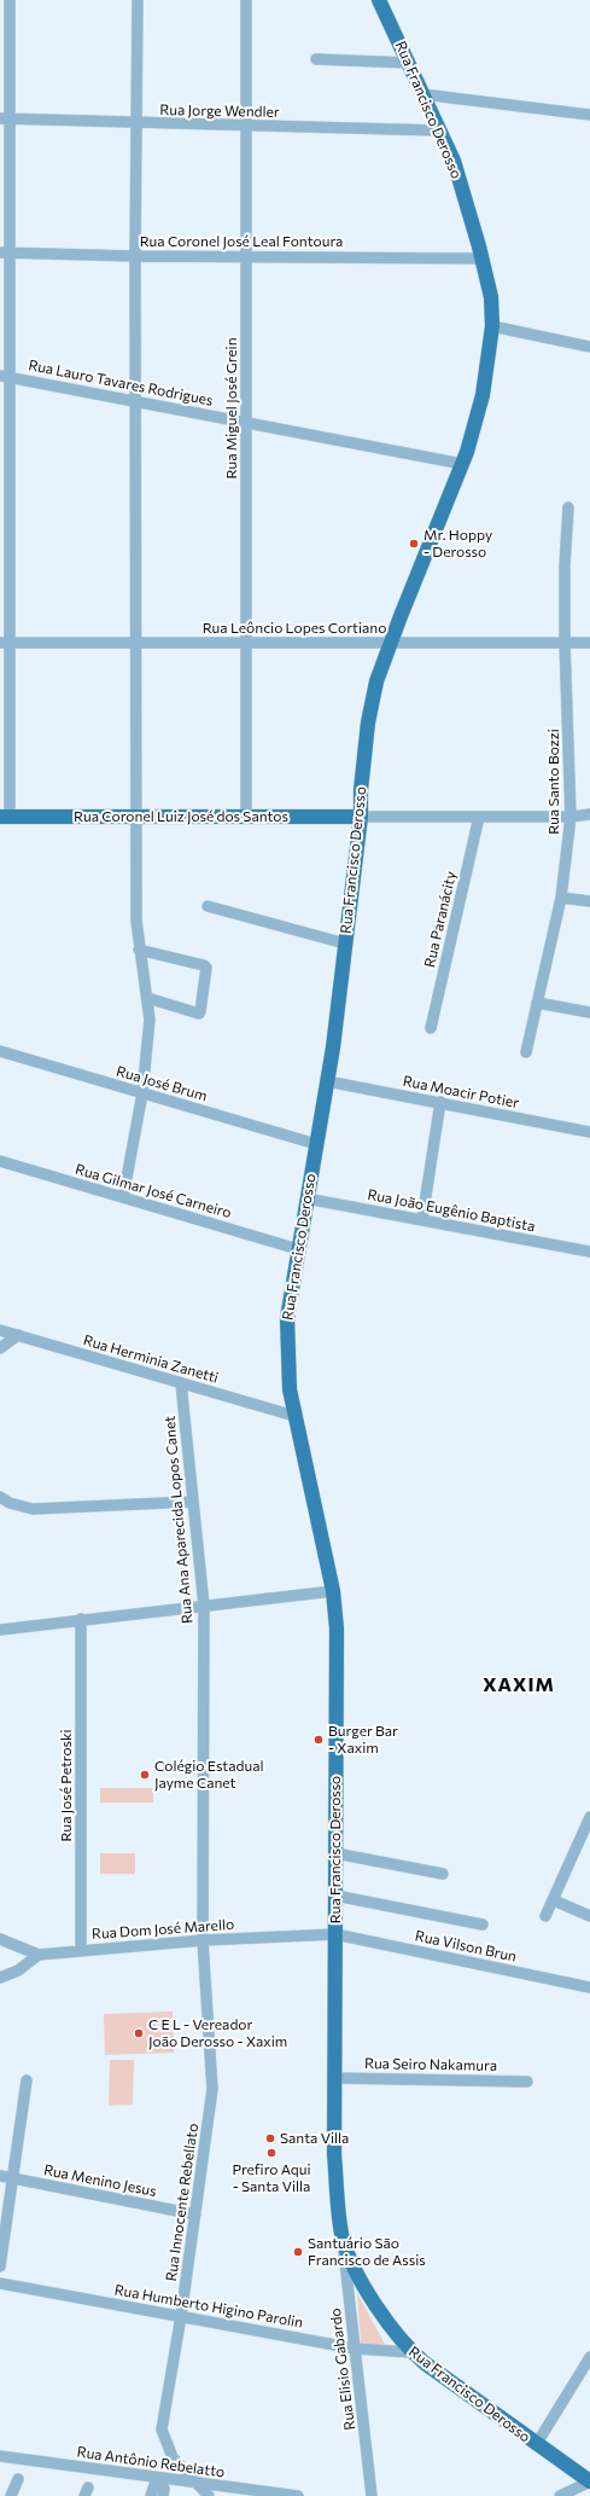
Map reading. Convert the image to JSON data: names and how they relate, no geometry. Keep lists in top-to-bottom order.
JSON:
{
  "streets": {
    "main road": ["Rua Francisco Derosso", "Rua Coronel Luiz José dos Santos"],
    "street": [
      "Rua Jorge Wendler",
      "Rua Coronel José Leal Fontoura",
      "Rua Lauro Tavares Rodrigues",
      "Rua Miguel José Grein",
      "Rua Leôncio Lopes Cortiano",
      "Rua Santo Bozzi",
      "Rua Paranácity",
      "Rua José Brum",
      "Rua Moacir Potier",
      "Rua Gilmar José Carneiro",
      "Rua João Eugênio Baptista",
      "Rua Herminia Zanetti",
      "Rua Ana Aparecida Lopos Canet",
      "Rua José Petroski",
      "Rua Dom José Marello",
      "Rua Vilson Brun",
      "Rua Seiro Nakamura",
      "Rua Menino Jesus",
      "Rua Innocente Rebellato",
      "Rua Humberto Higino Parolin",
      "Rua Elisio Gabardo",
      "Rua Antônio Rebelatto"
    ]
  },
  "crossings": [
    ["Rua Francisco Derosso", "Rua Jorge Wendler"],
    ["Rua Francisco Derosso", "Rua Coronel José Leal Fontoura"],
    ["Rua Francisco Derosso", "Rua Lauro Tavares Rodrigues"],
    ["Rua Francisco Derosso", "Rua Leôncio Lopes Cortiano"],
    ["Rua Francisco Derosso", "Rua Coronel Luiz José dos Santos"],
    ["Rua Francisco Derosso", "Rua José Brum"],
    ["Rua Francisco Derosso", "Rua Moacir Potier"],
    ["Rua Francisco Derosso", "Rua Gilmar José Carneiro"],
    ["Rua Francisco Derosso", "Rua João Eugênio Baptista"],
    ["Rua Francisco Derosso", "Rua Herminia Zanetti"],
    ["Rua Francisco Derosso", "Rua Dom José Marello"],
    ["Rua Francisco Derosso", "Rua Vilson Brun"],
    ["Rua Francisco Derosso", "Rua Seiro Nakamura"],
    ["Rua Francisco Derosso", "Rua Humberto Higino Parolin"],
    ["Rua Francisco Derosso", "Rua Elisio Gabardo"],
    ["Rua Jorge Wendler", "Rua Miguel José Grein"],
    ["Rua Coronel José Leal Fontoura", "Rua Miguel José Grein"],
    ["Rua Lauro Tavares Rodrigues", "Rua Miguel José Grein"],
    ["Rua Miguel José Grein", "Rua Leôncio Lopes Cortiano"],
    ["Rua Miguel José Grein", "Rua Coronel Luiz José dos Santos"],
    ["Rua Leôncio Lopes Cortiano", "Rua Santo Bozzi"],
    ["Rua Herminia Zanetti", "Rua Ana Aparecida Lopos Canet"],
    ["Rua Ana Aparecida Lopos Canet", "Rua Dom José Marello"],
    ["Rua Ana Aparecida Lopos Canet", "Rua Innocente Rebellato"],
    ["Rua José Petroski", "Rua Dom José Marello"],
    ["Rua Dom José Marello", "Rua Vilson Brun"],
    ["Rua Menino Jesus", "Rua Innocente Rebellato"],
    ["Rua Innocente Rebellato", "Rua Humberto Higino Parolin"],
    ["Rua Innocente Rebellato", "Rua Antônio Rebelatto"],
    ["Rua Humberto Higino Parolin", "Rua Elisio Gabardo"]
  ],
  "districts": ["XAXIM"],
  "places": [
    "Mr. Hoppy - Derosso",
    "Burger Bar - Xaxim",
    "Colégio Estadual Jayme Canet",
    "C E L - Vereador João Derosso - Xaxim",
    "Santa Villa",
    "Prefiro Aqui - Santa Villa",
    "Santuário São Francisco de Assis"
  ]
}
